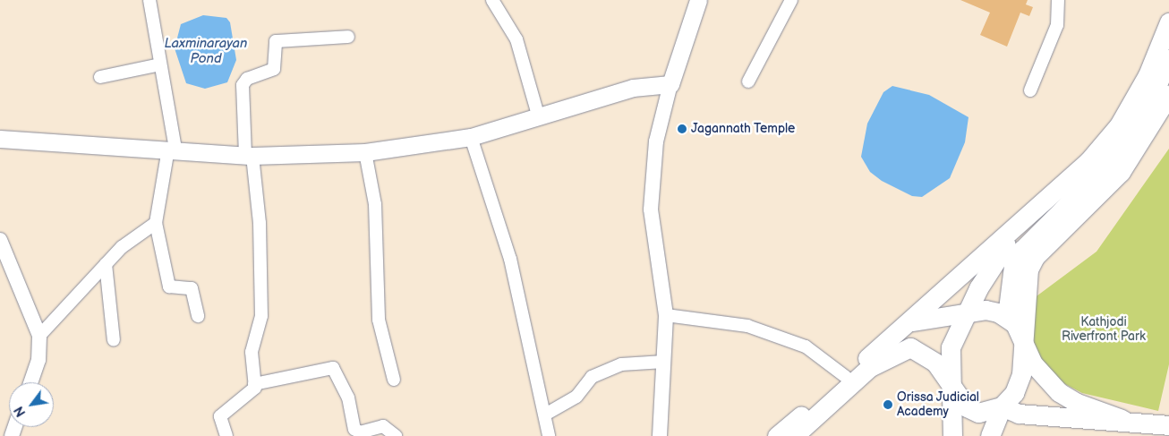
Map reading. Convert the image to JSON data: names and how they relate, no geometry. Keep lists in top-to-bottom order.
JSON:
{
  "water": ["Laxminarayan Pond"],
  "parks": ["Kathjodi Riverfront Park"],
  "places": ["Jagannath Temple", "Orissa Judicial Academy"],
  "north": "bottom left"
}
